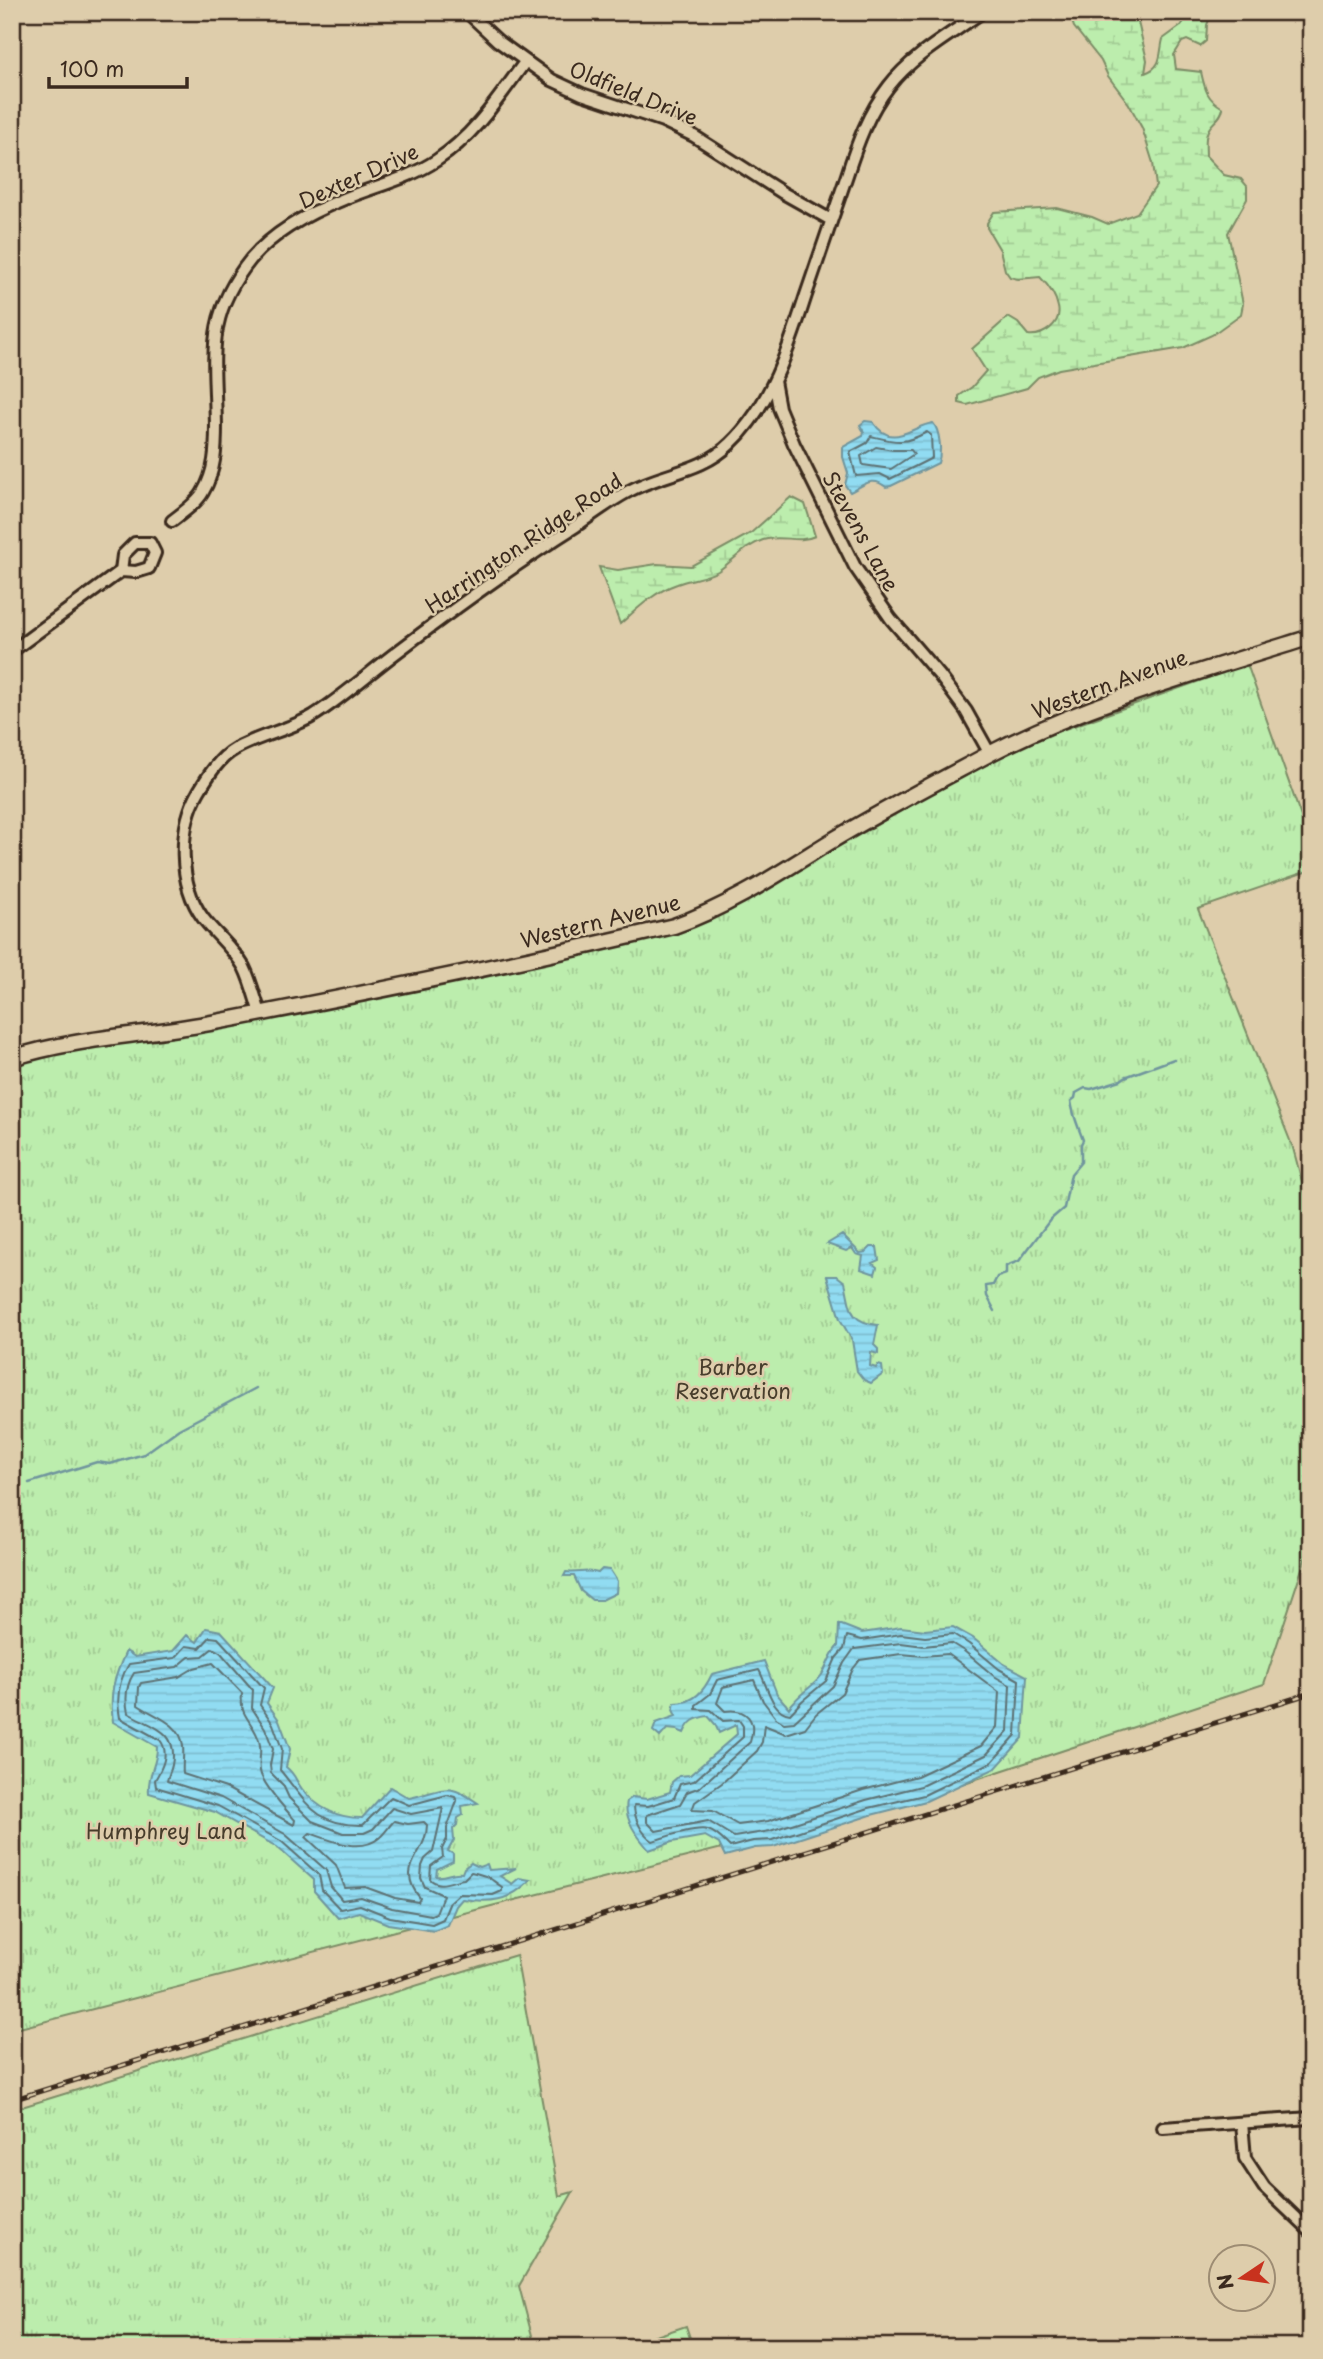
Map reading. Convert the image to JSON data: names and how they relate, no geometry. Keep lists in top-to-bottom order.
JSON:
{
  "streets": {
    "street": [
      "Oldfield Drive",
      "Dexter Drive",
      "Stevens Lane",
      "Harrington Ridge Road",
      "Western Avenue"
    ]
  },
  "crossings": [
    ["Oldfield Drive", "Dexter Drive"],
    ["Oldfield Drive", "Harrington Ridge Road"],
    ["Stevens Lane", "Harrington Ridge Road"],
    ["Stevens Lane", "Western Avenue"],
    ["Harrington Ridge Road", "Western Avenue"]
  ],
  "parks": ["Barber Reservation", "Humphrey Land"],
  "scale_bar": "100 m",
  "north": "left"
}
